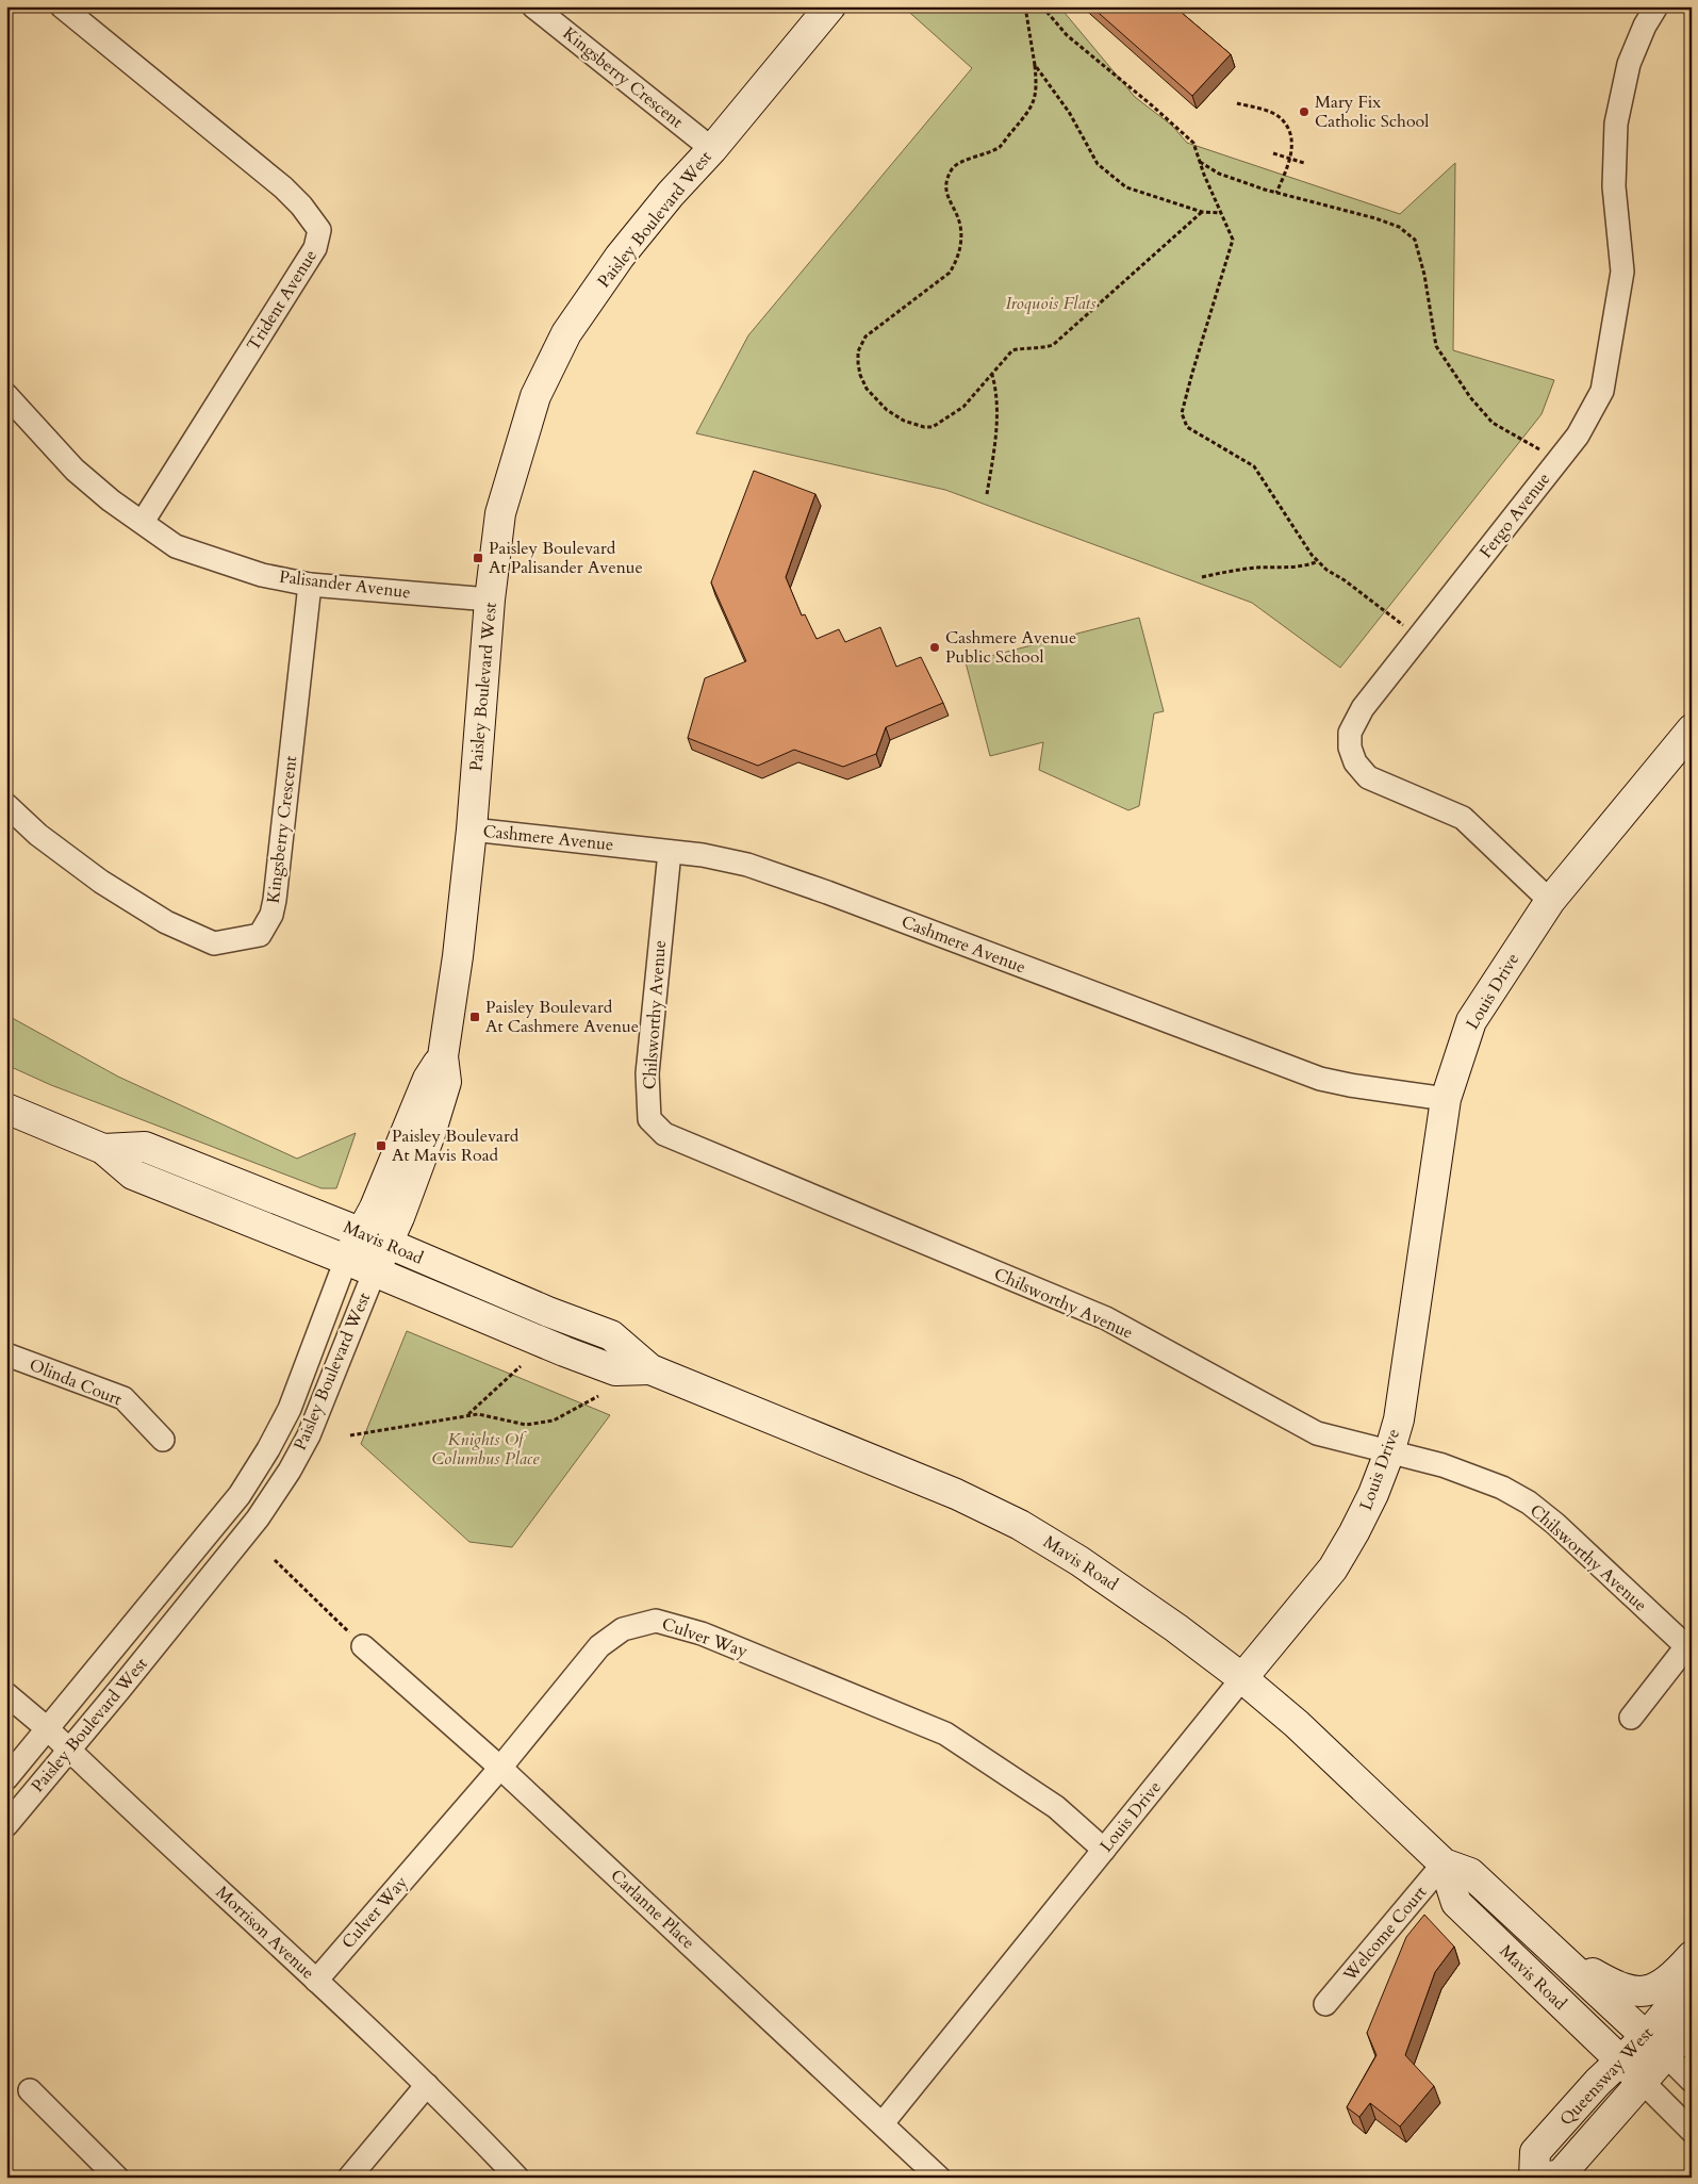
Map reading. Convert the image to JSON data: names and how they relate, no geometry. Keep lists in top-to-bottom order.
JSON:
{
  "streets": {
    "main road": [
      "Paisley Boulevard West",
      "Louis Drive",
      "Mavis Road",
      "Queensway West"
    ],
    "street": [
      "Kingsberry Crescent",
      "Trident Avenue",
      "Fergo Avenue",
      "Palisander Avenue",
      "Cashmere Avenue",
      "Chilsworthy Avenue",
      "Olinda Court",
      "Culver Way",
      "Carlanne Place",
      "Morrison Avenue",
      "Welcome Court"
    ]
  },
  "crossings": [
    ["Kingsberry Crescent", "Paisley Boulevard West"],
    ["Kingsberry Crescent", "Palisander Avenue"],
    ["Paisley Boulevard West", "Palisander Avenue"],
    ["Paisley Boulevard West", "Cashmere Avenue"],
    ["Paisley Boulevard West", "Mavis Road"],
    ["Paisley Boulevard West", "Morrison Avenue"],
    ["Trident Avenue", "Palisander Avenue"],
    ["Fergo Avenue", "Louis Drive"],
    ["Cashmere Avenue", "Louis Drive"],
    ["Cashmere Avenue", "Chilsworthy Avenue"],
    ["Louis Drive", "Chilsworthy Avenue"],
    ["Louis Drive", "Mavis Road"],
    ["Louis Drive", "Culver Way"],
    ["Louis Drive", "Carlanne Place"],
    ["Mavis Road", "Welcome Court"],
    ["Mavis Road", "Queensway West"],
    ["Culver Way", "Carlanne Place"],
    ["Culver Way", "Morrison Avenue"]
  ],
  "parks": ["Iroquois Flats", "Knights Of Columbus Place"],
  "places": {
    "other": ["Mary Fix Catholic School", "Cashmere Avenue Public School"],
    "transit": ["Paisley Boulevard At Palisander Avenue", "Paisley Boulevard At Cashmere Avenue", "Paisley Boulevard At Mavis Road"]
  }
}
